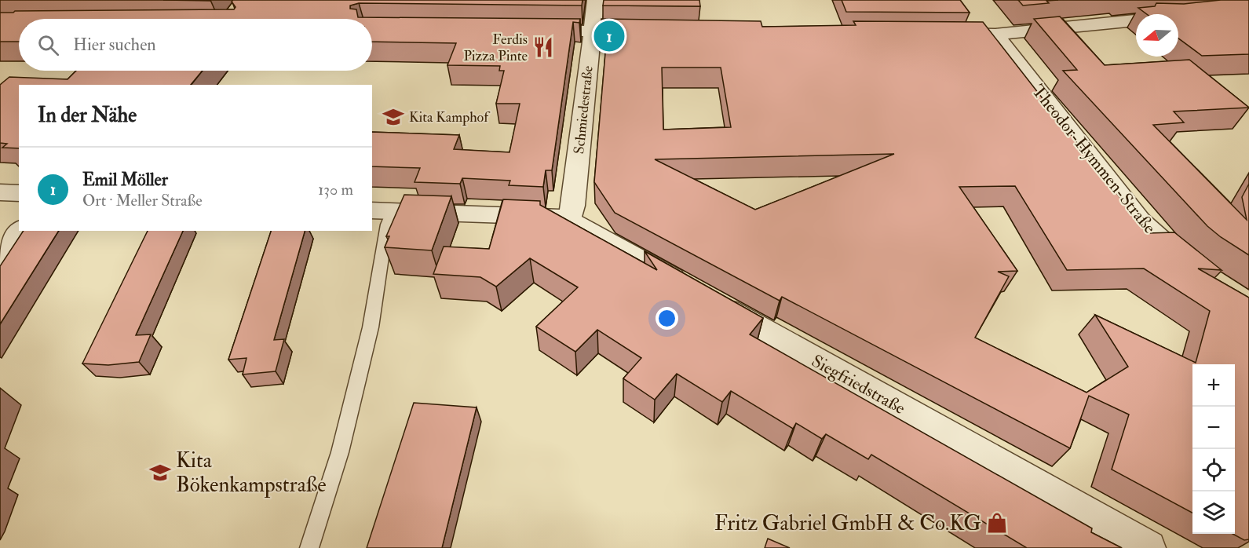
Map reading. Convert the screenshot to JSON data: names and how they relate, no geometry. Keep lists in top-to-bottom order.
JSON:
{
  "streets": {
    "street": ["Schmiedestraße", "Theodor-Hymmen-Straße", "Siegfriedstraße"]
  },
  "crossings": [
    ["Schmiedestraße", "Siegfriedstraße"]
  ],
  "places": {
    "restaurant": ["Ferdis Pizza Pinte"],
    "school or university": ["Kita Kamphof", "Kita Bökenkampstraße"],
    "shop": ["Fritz Gabriel GmbH & Co.KG"]
  },
  "north": "left",
  "page": {
    "pins": "1",
    "search": "Hier suchen",
    "heading": "In der Nähe",
    "list": [
      {
        "mark": "1",
        "name": "Emil Möller",
        "note": "Ort · Meller Straße",
        "value": "130 m"
      }
    ],
    "map_buttons": ["+", "−"]
  }
}
